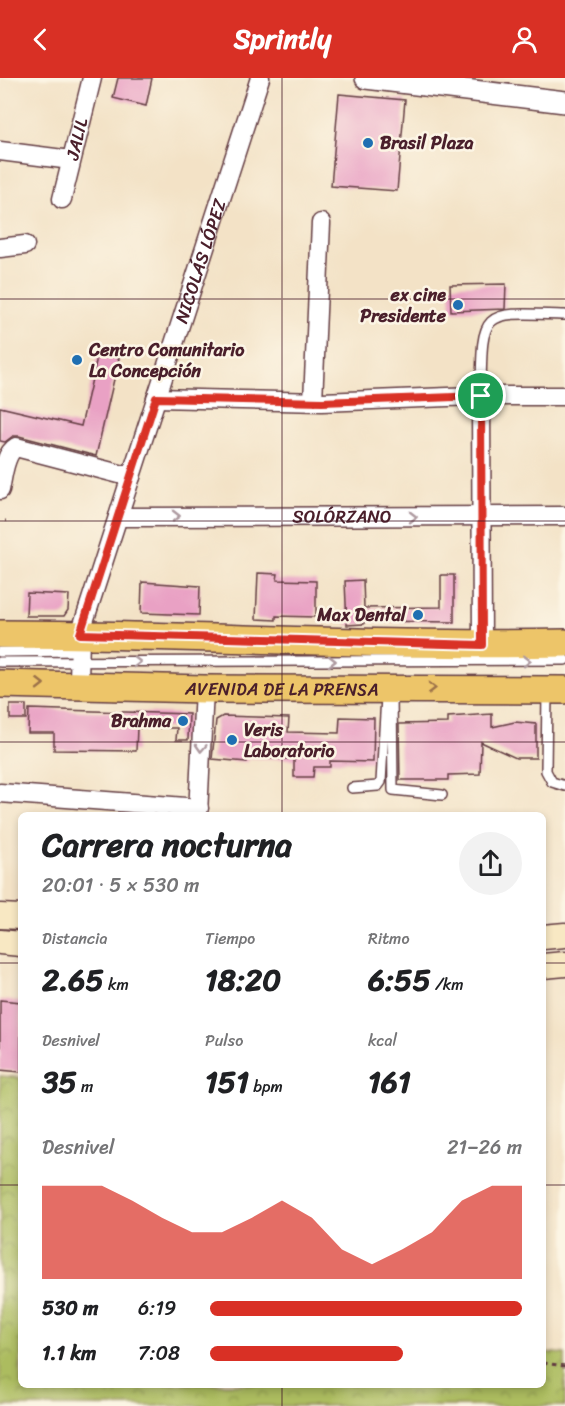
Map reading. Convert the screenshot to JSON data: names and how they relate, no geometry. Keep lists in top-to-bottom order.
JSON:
{
  "streets": {
    "main road": ["AVENIDA DE LA PRENSA"],
    "street": ["JALIL", "NICOLÁS LÓPEZ", "SOLÓRZANO"]
  },
  "crossings": [
    ["NICOLÁS LÓPEZ", "SOLÓRZANO"],
    ["NICOLÁS LÓPEZ", "AVENIDA DE LA PRENSA"]
  ],
  "places": [
    "Brasil Plaza",
    "ex cine Presidente",
    "Centro Comunitario La Concepción",
    "Max Dental",
    "Brahma",
    "Veris Laboratorio"
  ],
  "page": {
    "header": "Sprintly",
    "heading": ["Carrera nocturna", "20:01 · 5 × 530 m"],
    "stats": [
      ["Distancia", "2.65 km"],
      ["Tiempo", "18:20"],
      ["Ritmo", "6:55 /km"],
      ["Desnivel", "35 m"],
      ["Pulso", "151 bpm"],
      ["kcal", "161"]
    ],
    "chart": ["Desnivel", "21–26 m"],
    "list": [
      {
        "name": "530 m",
        "note": "6:19"
      },
      {
        "name": "1.1 km",
        "note": "7:08"
      }
    ]
  }
}
